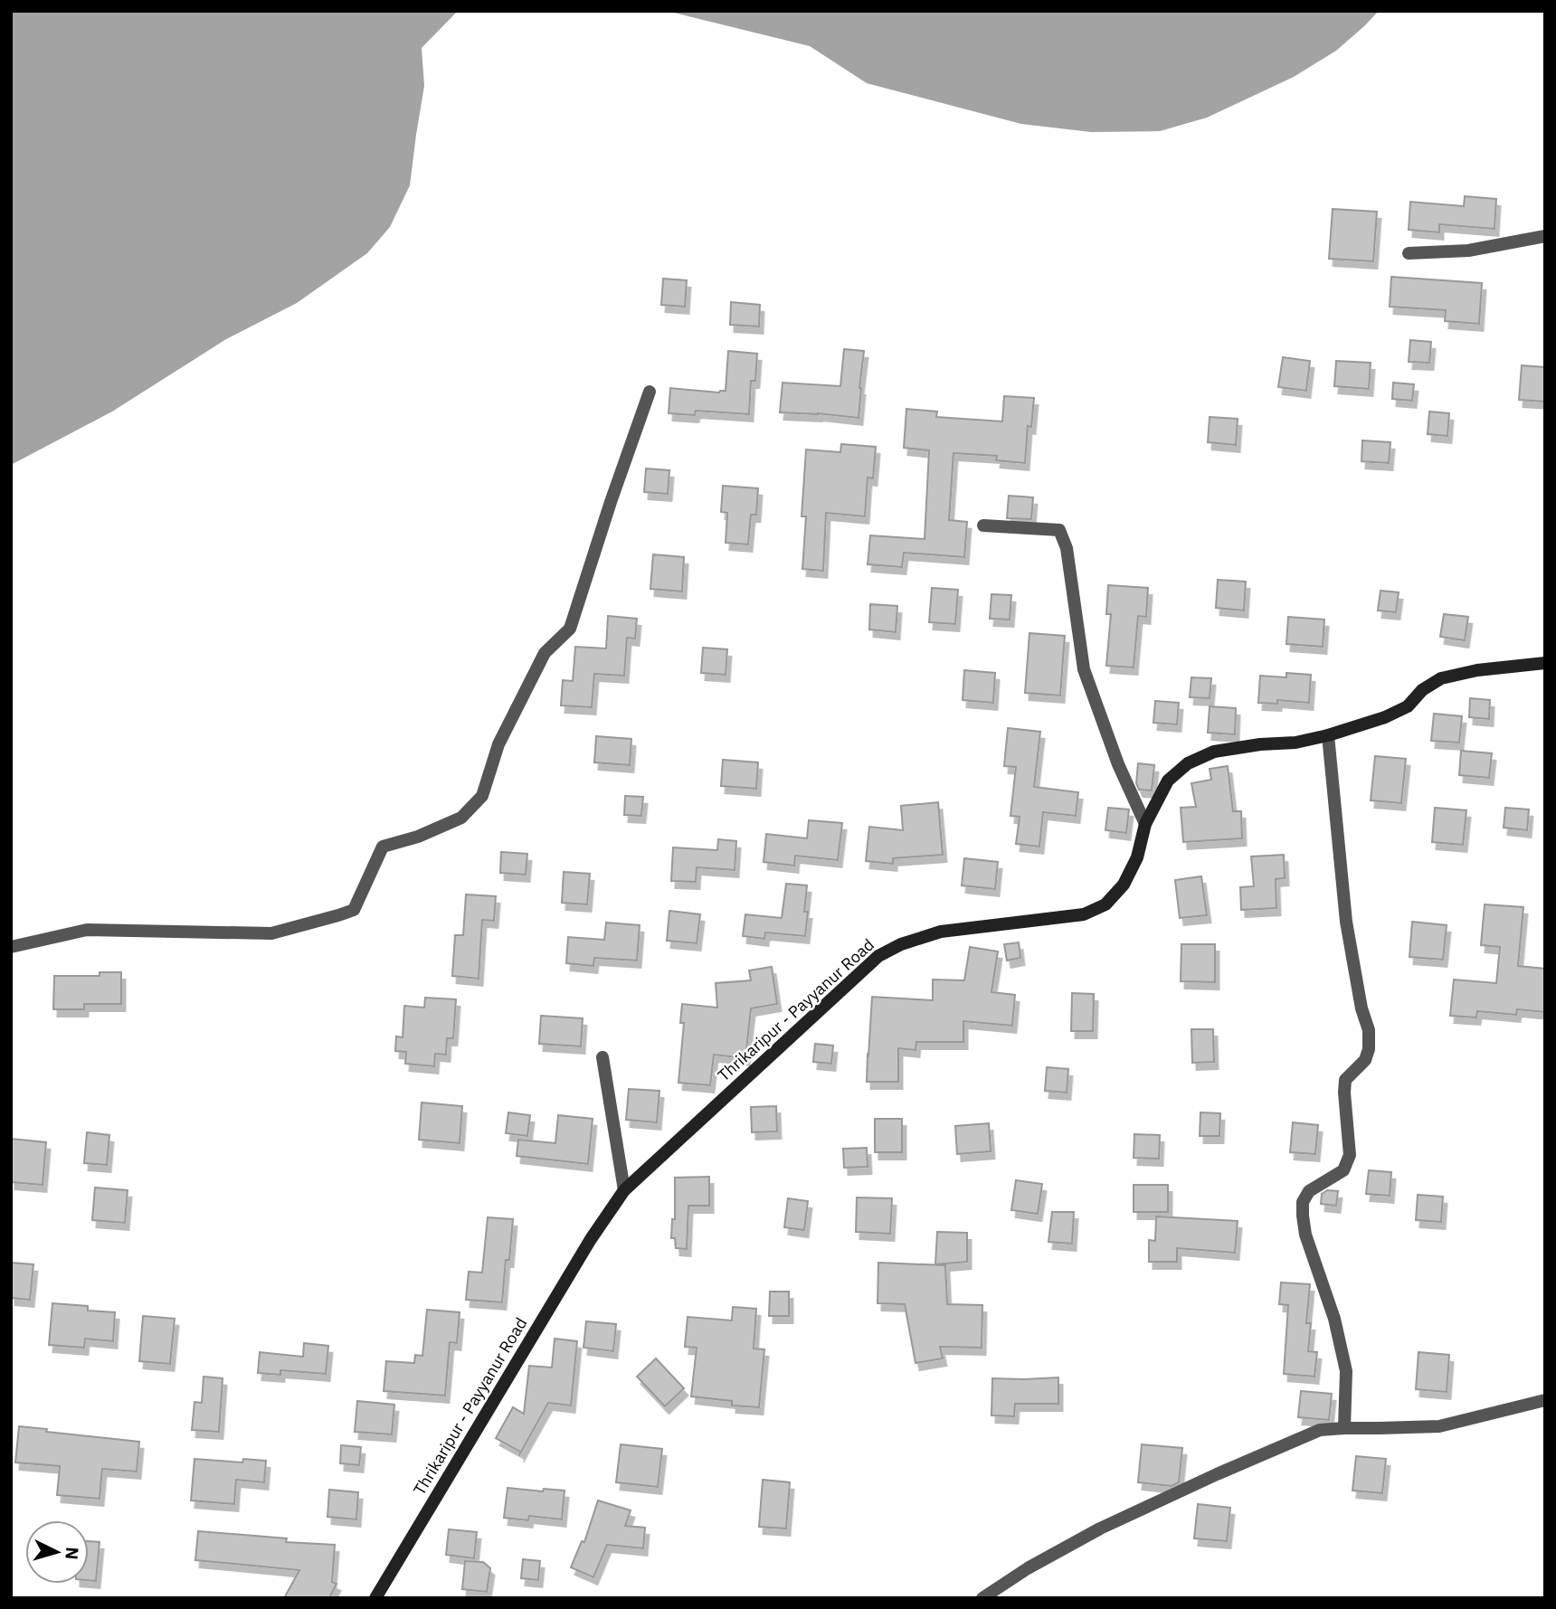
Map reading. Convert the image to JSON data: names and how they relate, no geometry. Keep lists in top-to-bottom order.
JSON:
{
  "streets": {
    "main road": ["Thrikaripur - Payyanur Road"]
  },
  "north": "right"
}
